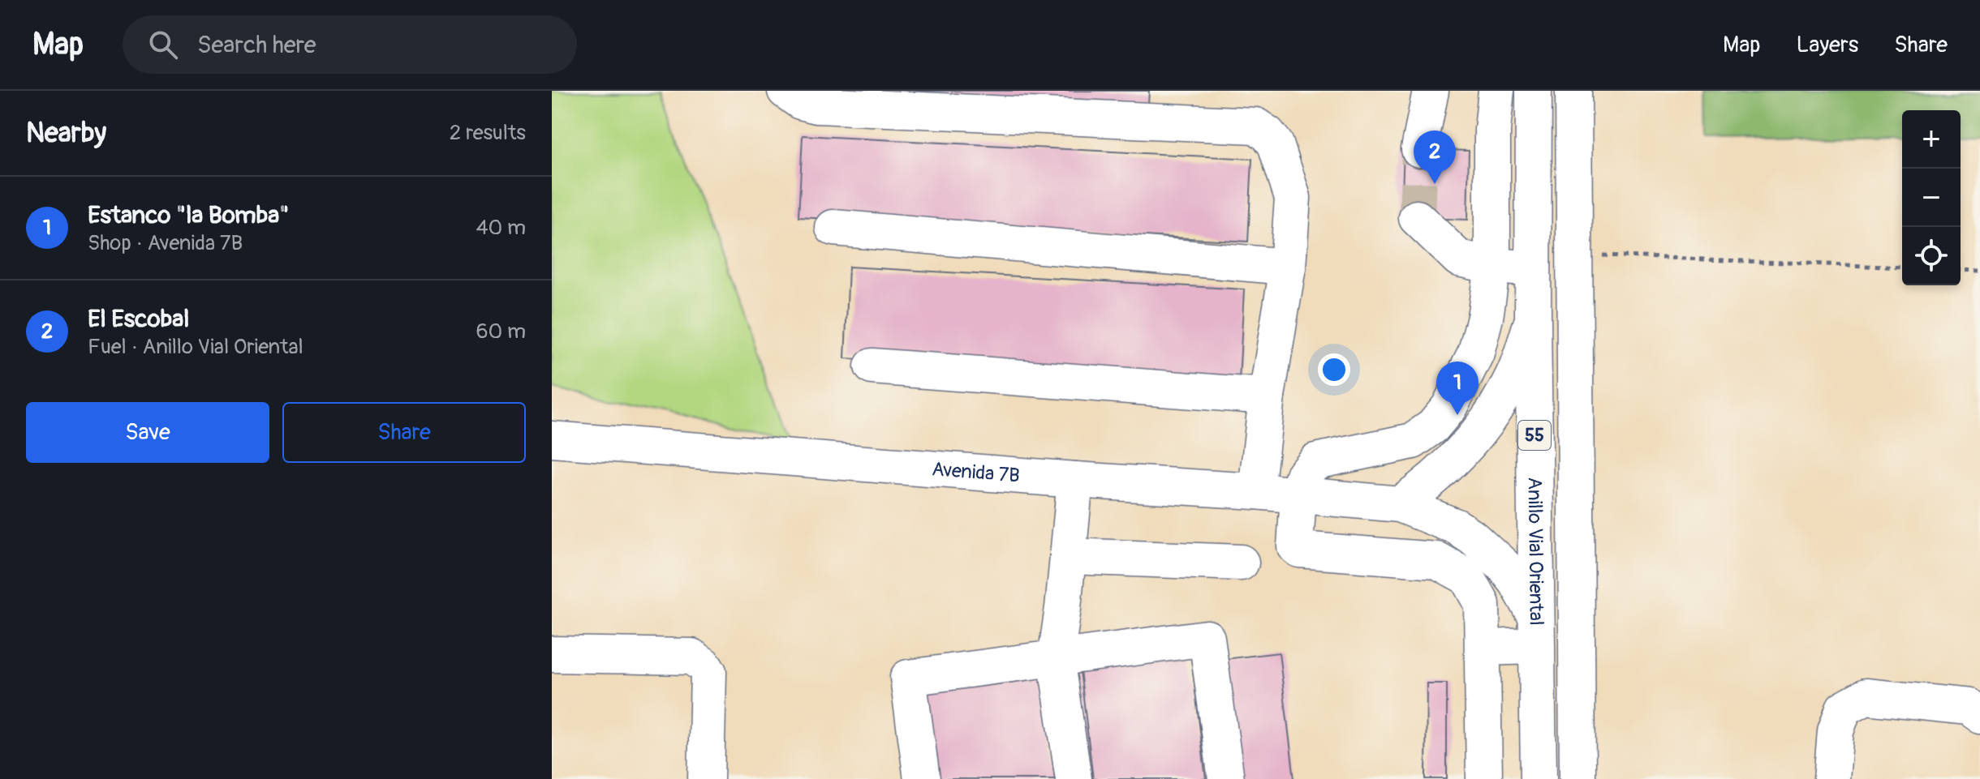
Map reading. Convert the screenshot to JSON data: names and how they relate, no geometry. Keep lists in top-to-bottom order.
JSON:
{
  "streets": {
    "main road": ["55", "Avenida 7B", "Anillo Vial Oriental"]
  },
  "crossings": [
    ["Avenida 7B", "Anillo Vial Oriental"]
  ],
  "page": {
    "header": "Map",
    "search": "Search here",
    "nav": ["Map", "Layers", "Share"],
    "heading": ["Nearby", "2 results"],
    "map_buttons": ["+", "−"],
    "pins": ["2", "1"],
    "list": [
      {
        "mark": "1",
        "name": "Estanco \"la Bomba\"",
        "note": "Shop · Avenida 7B",
        "value": "40 m"
      },
      {
        "mark": "2",
        "name": "El Escobal",
        "note": "Fuel · Anillo Vial Oriental",
        "value": "60 m"
      }
    ],
    "buttons": ["Save", "Share"]
  }
}
